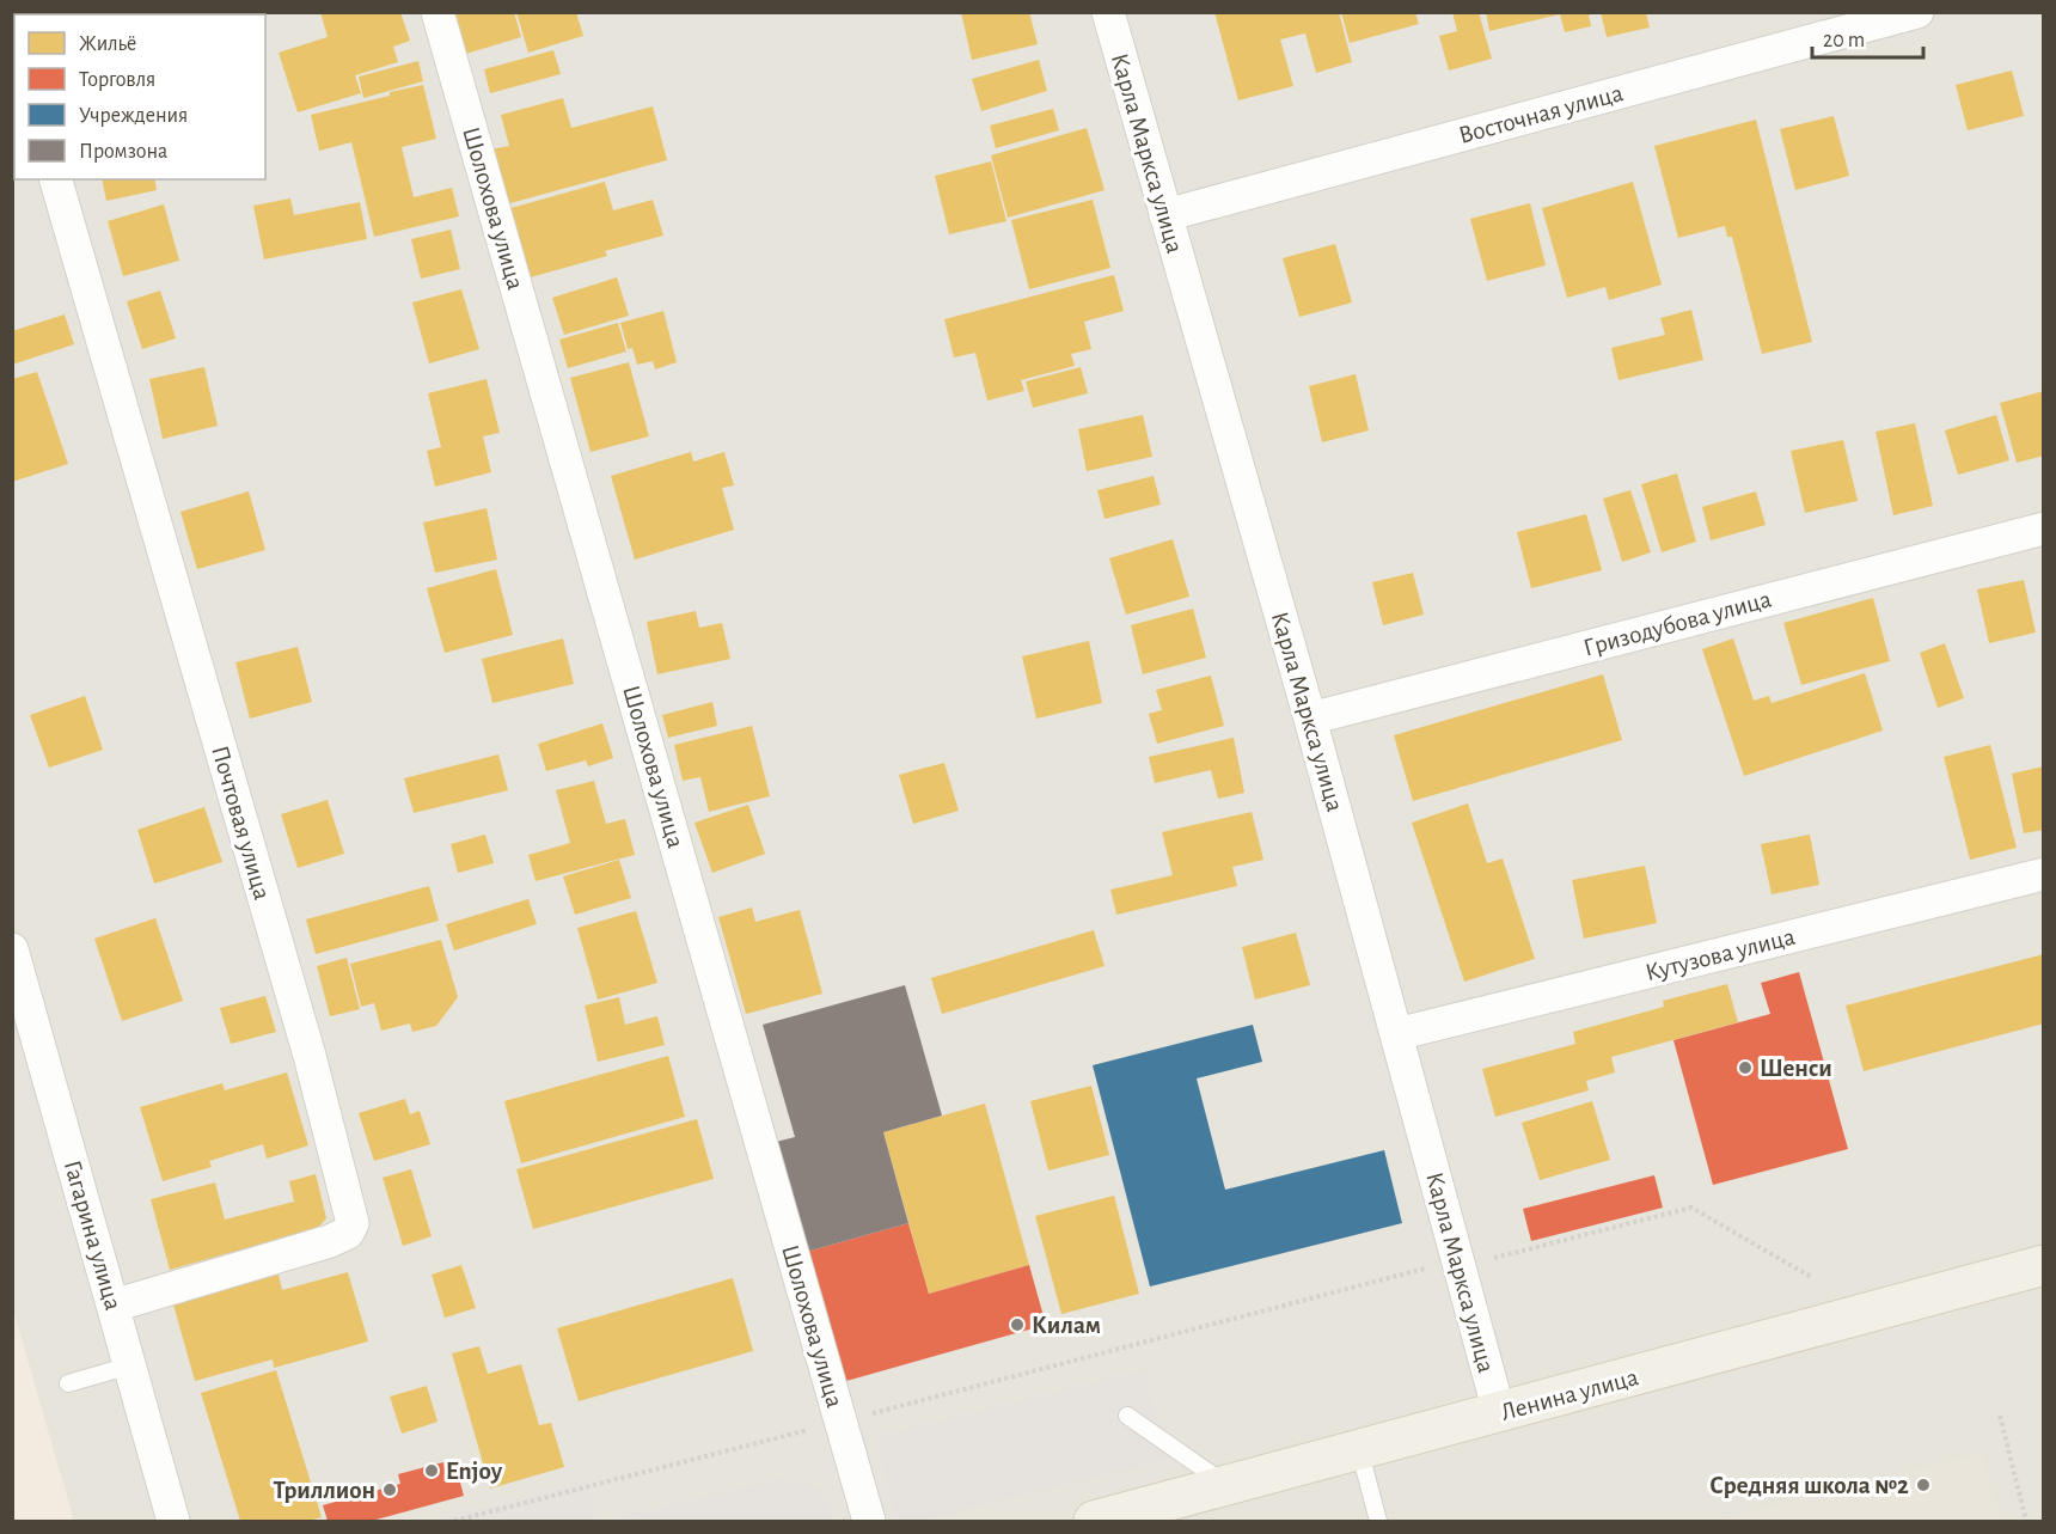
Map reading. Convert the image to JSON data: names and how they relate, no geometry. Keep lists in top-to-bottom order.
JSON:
{
  "streets": {
    "main road": ["Ленина улица"],
    "street": [
      "Восточная улица",
      "Карла Маркса улица",
      "Шолохова улица",
      "Гризодубова улица",
      "Почтовая улица",
      "Кутузова улица",
      "Гагарина улица"
    ]
  },
  "crossings": [
    ["Восточная улица", "Карла Маркса улица"],
    ["Карла Маркса улица", "Гризодубова улица"],
    ["Карла Маркса улица", "Кутузова улица"],
    ["Карла Маркса улица", "Ленина улица"],
    ["Почтовая улица", "Гагарина улица"]
  ],
  "places": [
    "Шенси",
    "Килам",
    "Enjoy",
    "Средняя школа №2",
    "Триллион"
  ],
  "legend": [
    "Жильё",
    "Торговля",
    "Учреждения",
    "Промзона"
  ],
  "scale_bar": "20 m"
}
